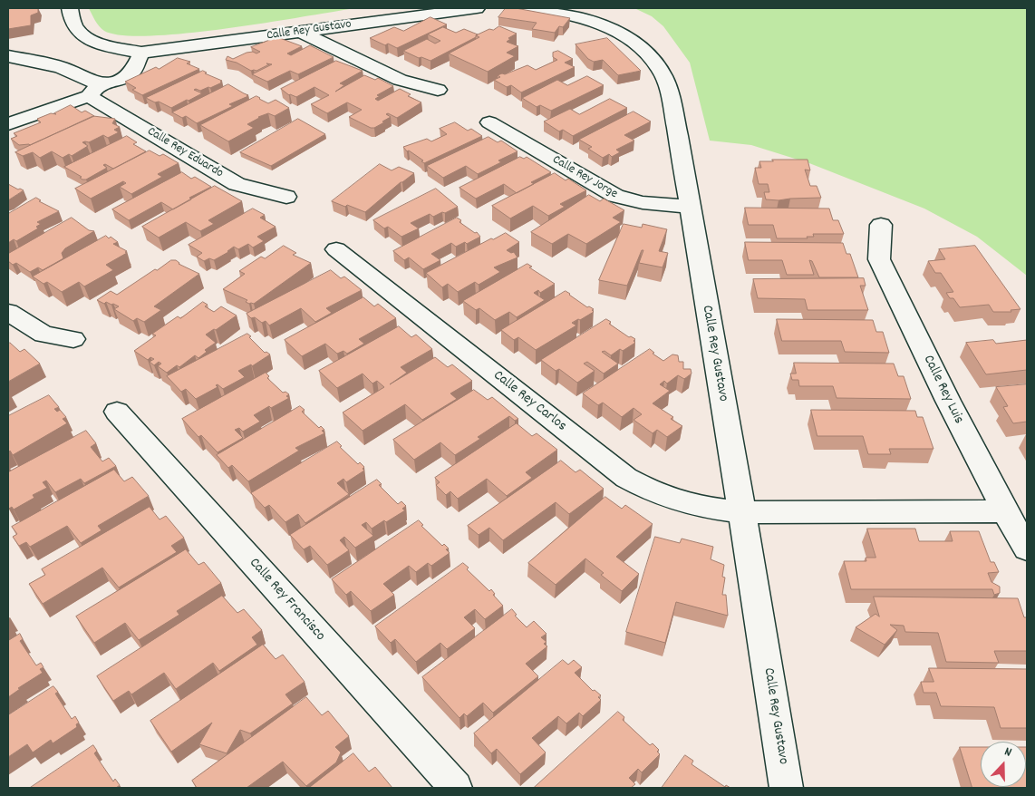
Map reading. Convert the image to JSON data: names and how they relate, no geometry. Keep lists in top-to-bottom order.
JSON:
{
  "streets": {
    "street": [
      "Calle Rey Gustavo",
      "Calle Rey Eduardo",
      "Calle Rey Jorge",
      "Calle Rey Luis",
      "Calle Rey Carlos",
      "Calle Rey Francisco"
    ]
  },
  "crossings": [
    ["Calle Rey Gustavo", "Calle Rey Jorge"],
    ["Calle Rey Gustavo", "Calle Rey Carlos"],
    ["Calle Rey Luis", "Calle Rey Carlos"]
  ],
  "north": "top"
}
